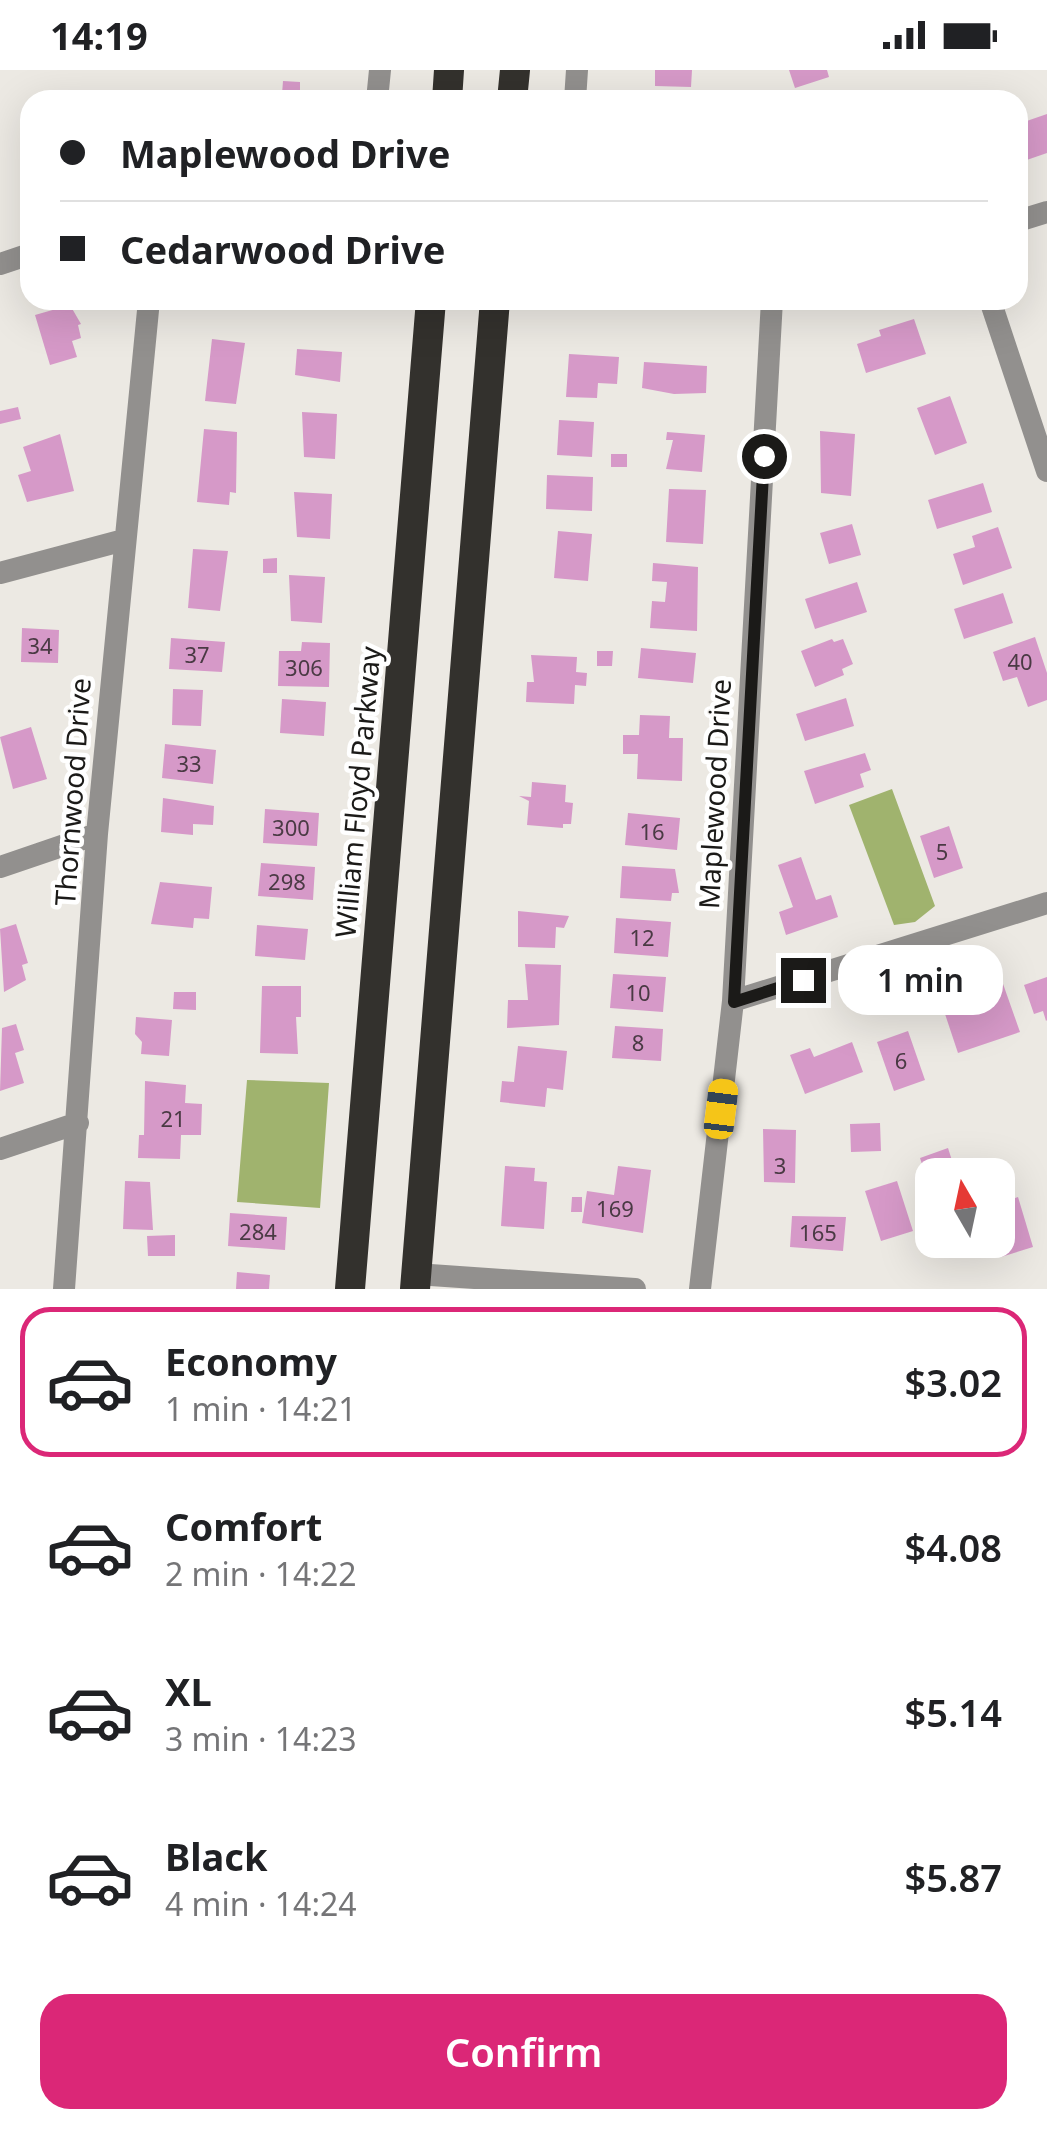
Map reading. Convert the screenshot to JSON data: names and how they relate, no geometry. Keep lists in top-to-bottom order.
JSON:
{
  "streets": {
    "highway": ["William Floyd Parkway"],
    "street": ["Thornwood Drive", "Maplewood Drive"]
  },
  "house_numbers": [
    "34",
    "37",
    "40",
    "306",
    "33",
    "300",
    "16",
    "5",
    "298",
    "12",
    "10",
    "8",
    "6",
    "21",
    "3",
    "169",
    "284",
    "165"
  ],
  "north": "top",
  "page": {
    "status": "14:19",
    "banner": ["Maplewood Drive", "Cedarwood Drive"],
    "bubble": "1 min",
    "list": [
      {
        "name": "Economy",
        "note": "1 min · 14:21",
        "value": "$3.02"
      },
      {
        "name": "Comfort",
        "note": "2 min · 14:22",
        "value": "$4.08"
      },
      {
        "name": "XL",
        "note": "3 min · 14:23",
        "value": "$5.14"
      },
      {
        "name": "Black",
        "note": "4 min · 14:24",
        "value": "$5.87"
      }
    ],
    "buttons": "Confirm"
  }
}
